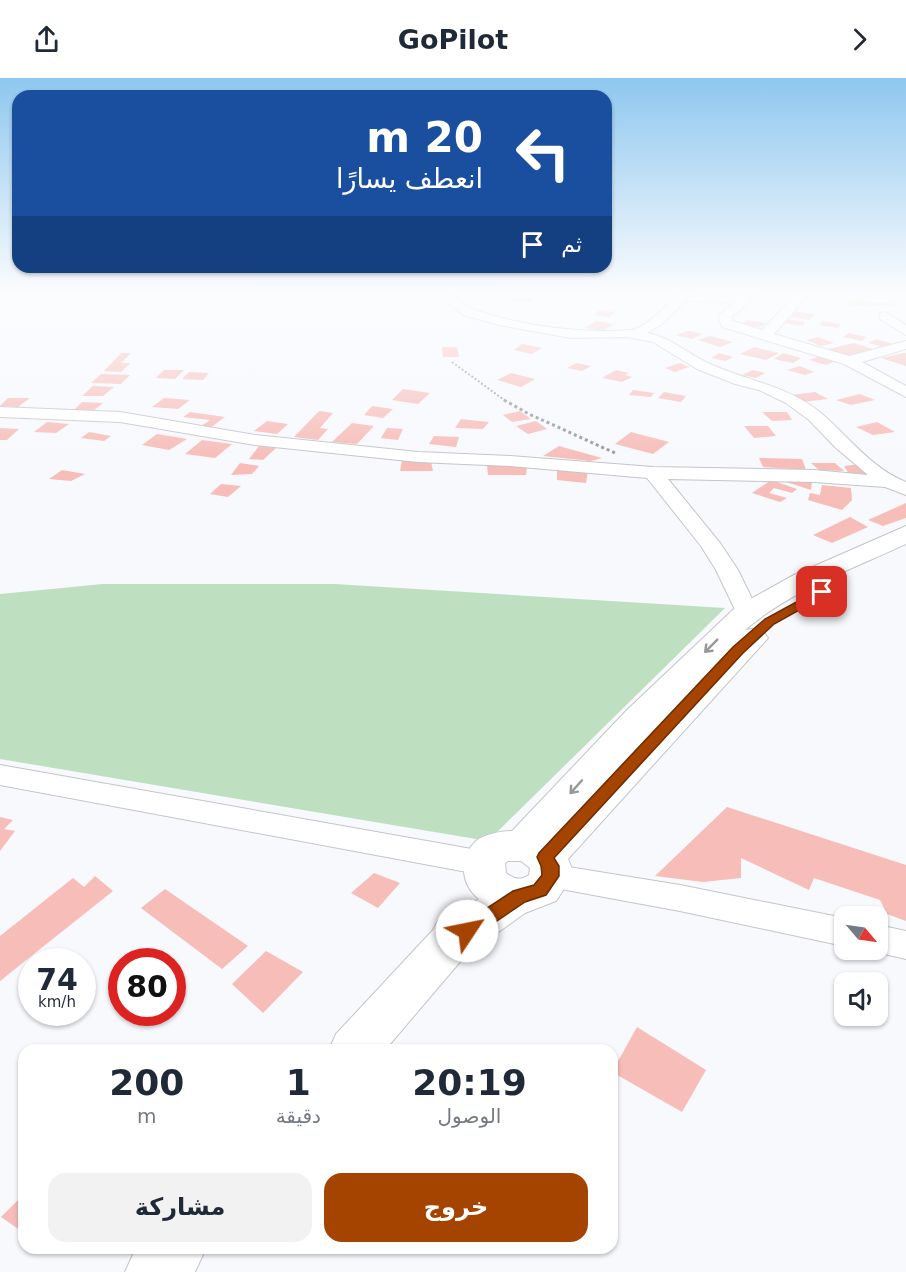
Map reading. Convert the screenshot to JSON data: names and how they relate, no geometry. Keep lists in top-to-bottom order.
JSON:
{
  "north": "bottom right",
  "page": {
    "header": "GoPilot",
    "turn": ["20 m", "انعطف يسارًا"],
    "then": "ثم",
    "speed": "74 km/h",
    "limit": "80",
    "eta": [
      "20:19",
      "الوصول",
      "1",
      "دقيقة",
      "200",
      "m"
    ],
    "buttons": ["خروج", "مشاركة"]
  }
}
